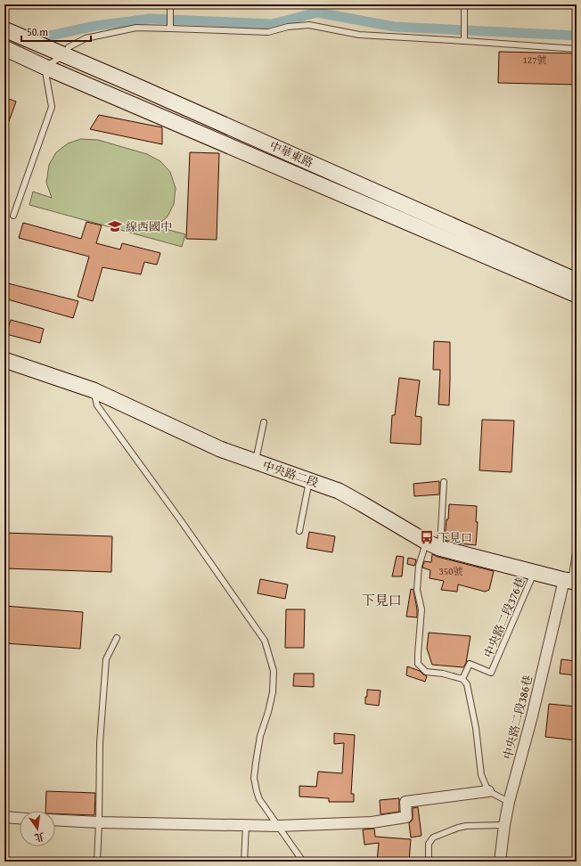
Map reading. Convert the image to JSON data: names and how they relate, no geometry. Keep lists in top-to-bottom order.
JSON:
{
  "streets": {
    "main road": ["中華東路", "中央路二段"],
    "street": ["中央路二段386巷"],
    "lane": ["中央路二段376巷"]
  },
  "crossings": [
    ["中央路二段", "中央路二段376巷"],
    ["中央路二段", "中央路二段386巷"]
  ],
  "districts": ["下見口"],
  "places": {
    "school or university": ["線西國中"],
    "bus stop": ["下見口"]
  },
  "house_numbers": ["127號", "350號"],
  "scale_bar": "50 m",
  "north": "bottom"
}
